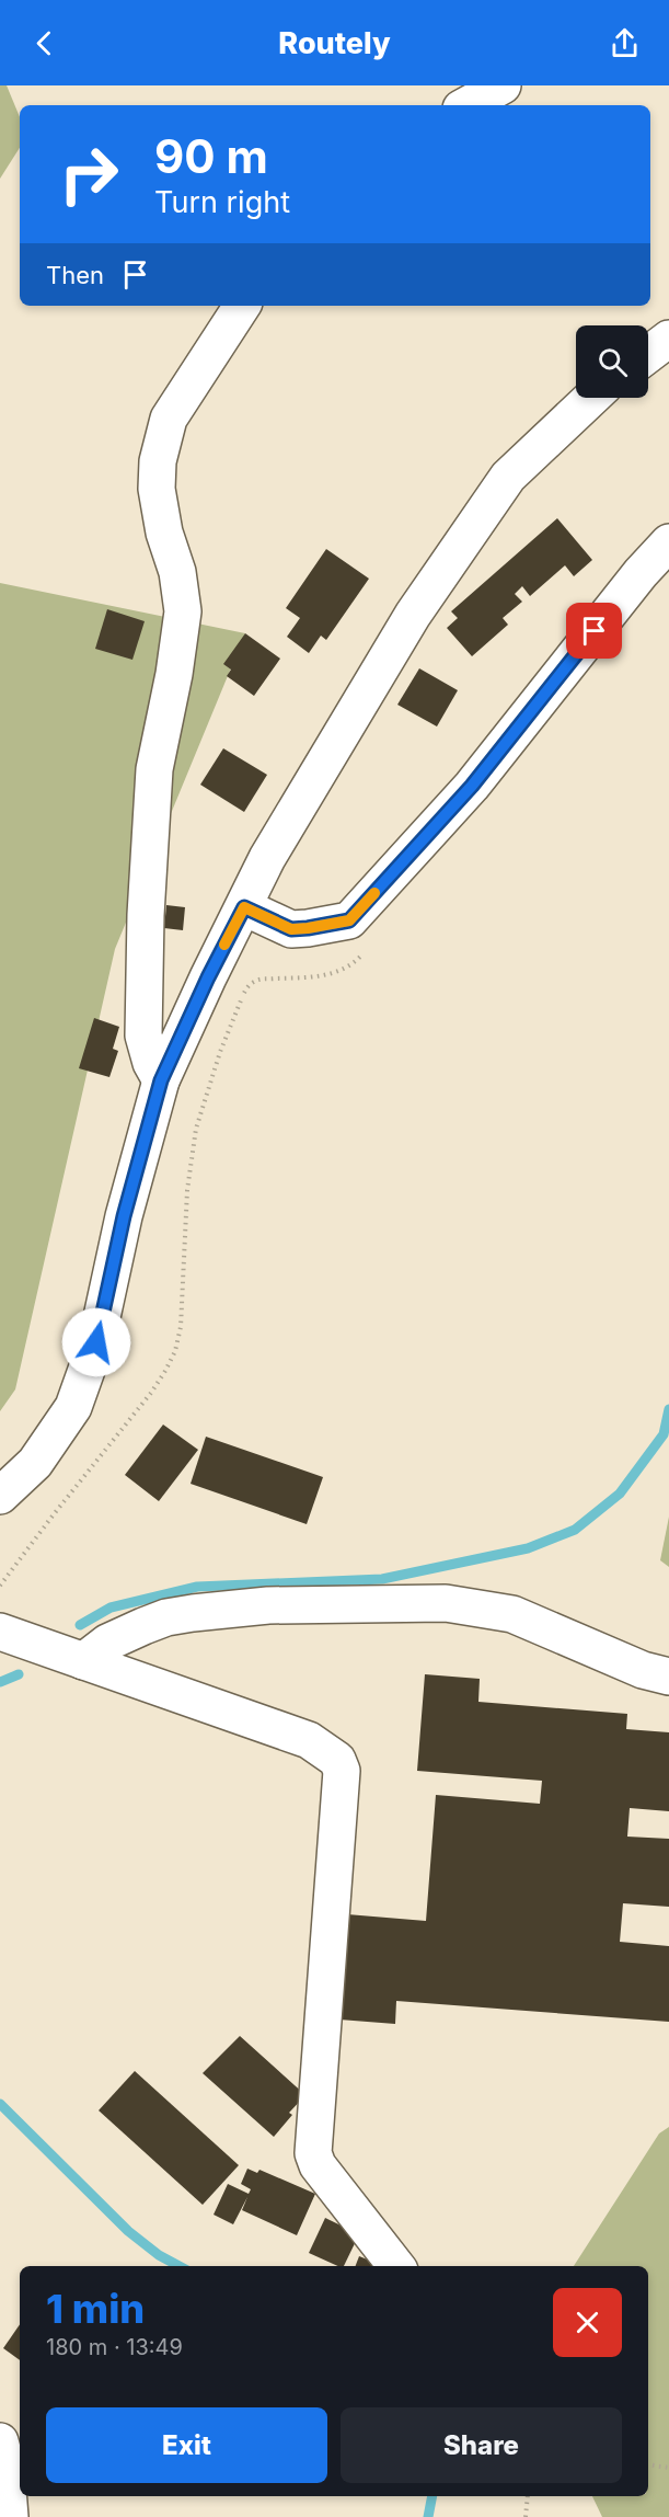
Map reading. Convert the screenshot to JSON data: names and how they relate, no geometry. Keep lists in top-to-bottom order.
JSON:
{
  "page": {
    "header": "Routely",
    "turn": ["90 m", "Turn right"],
    "then": "Then",
    "heading": ["1 min", "180 m · 13:49"],
    "buttons": ["Exit", "Share"]
  }
}
